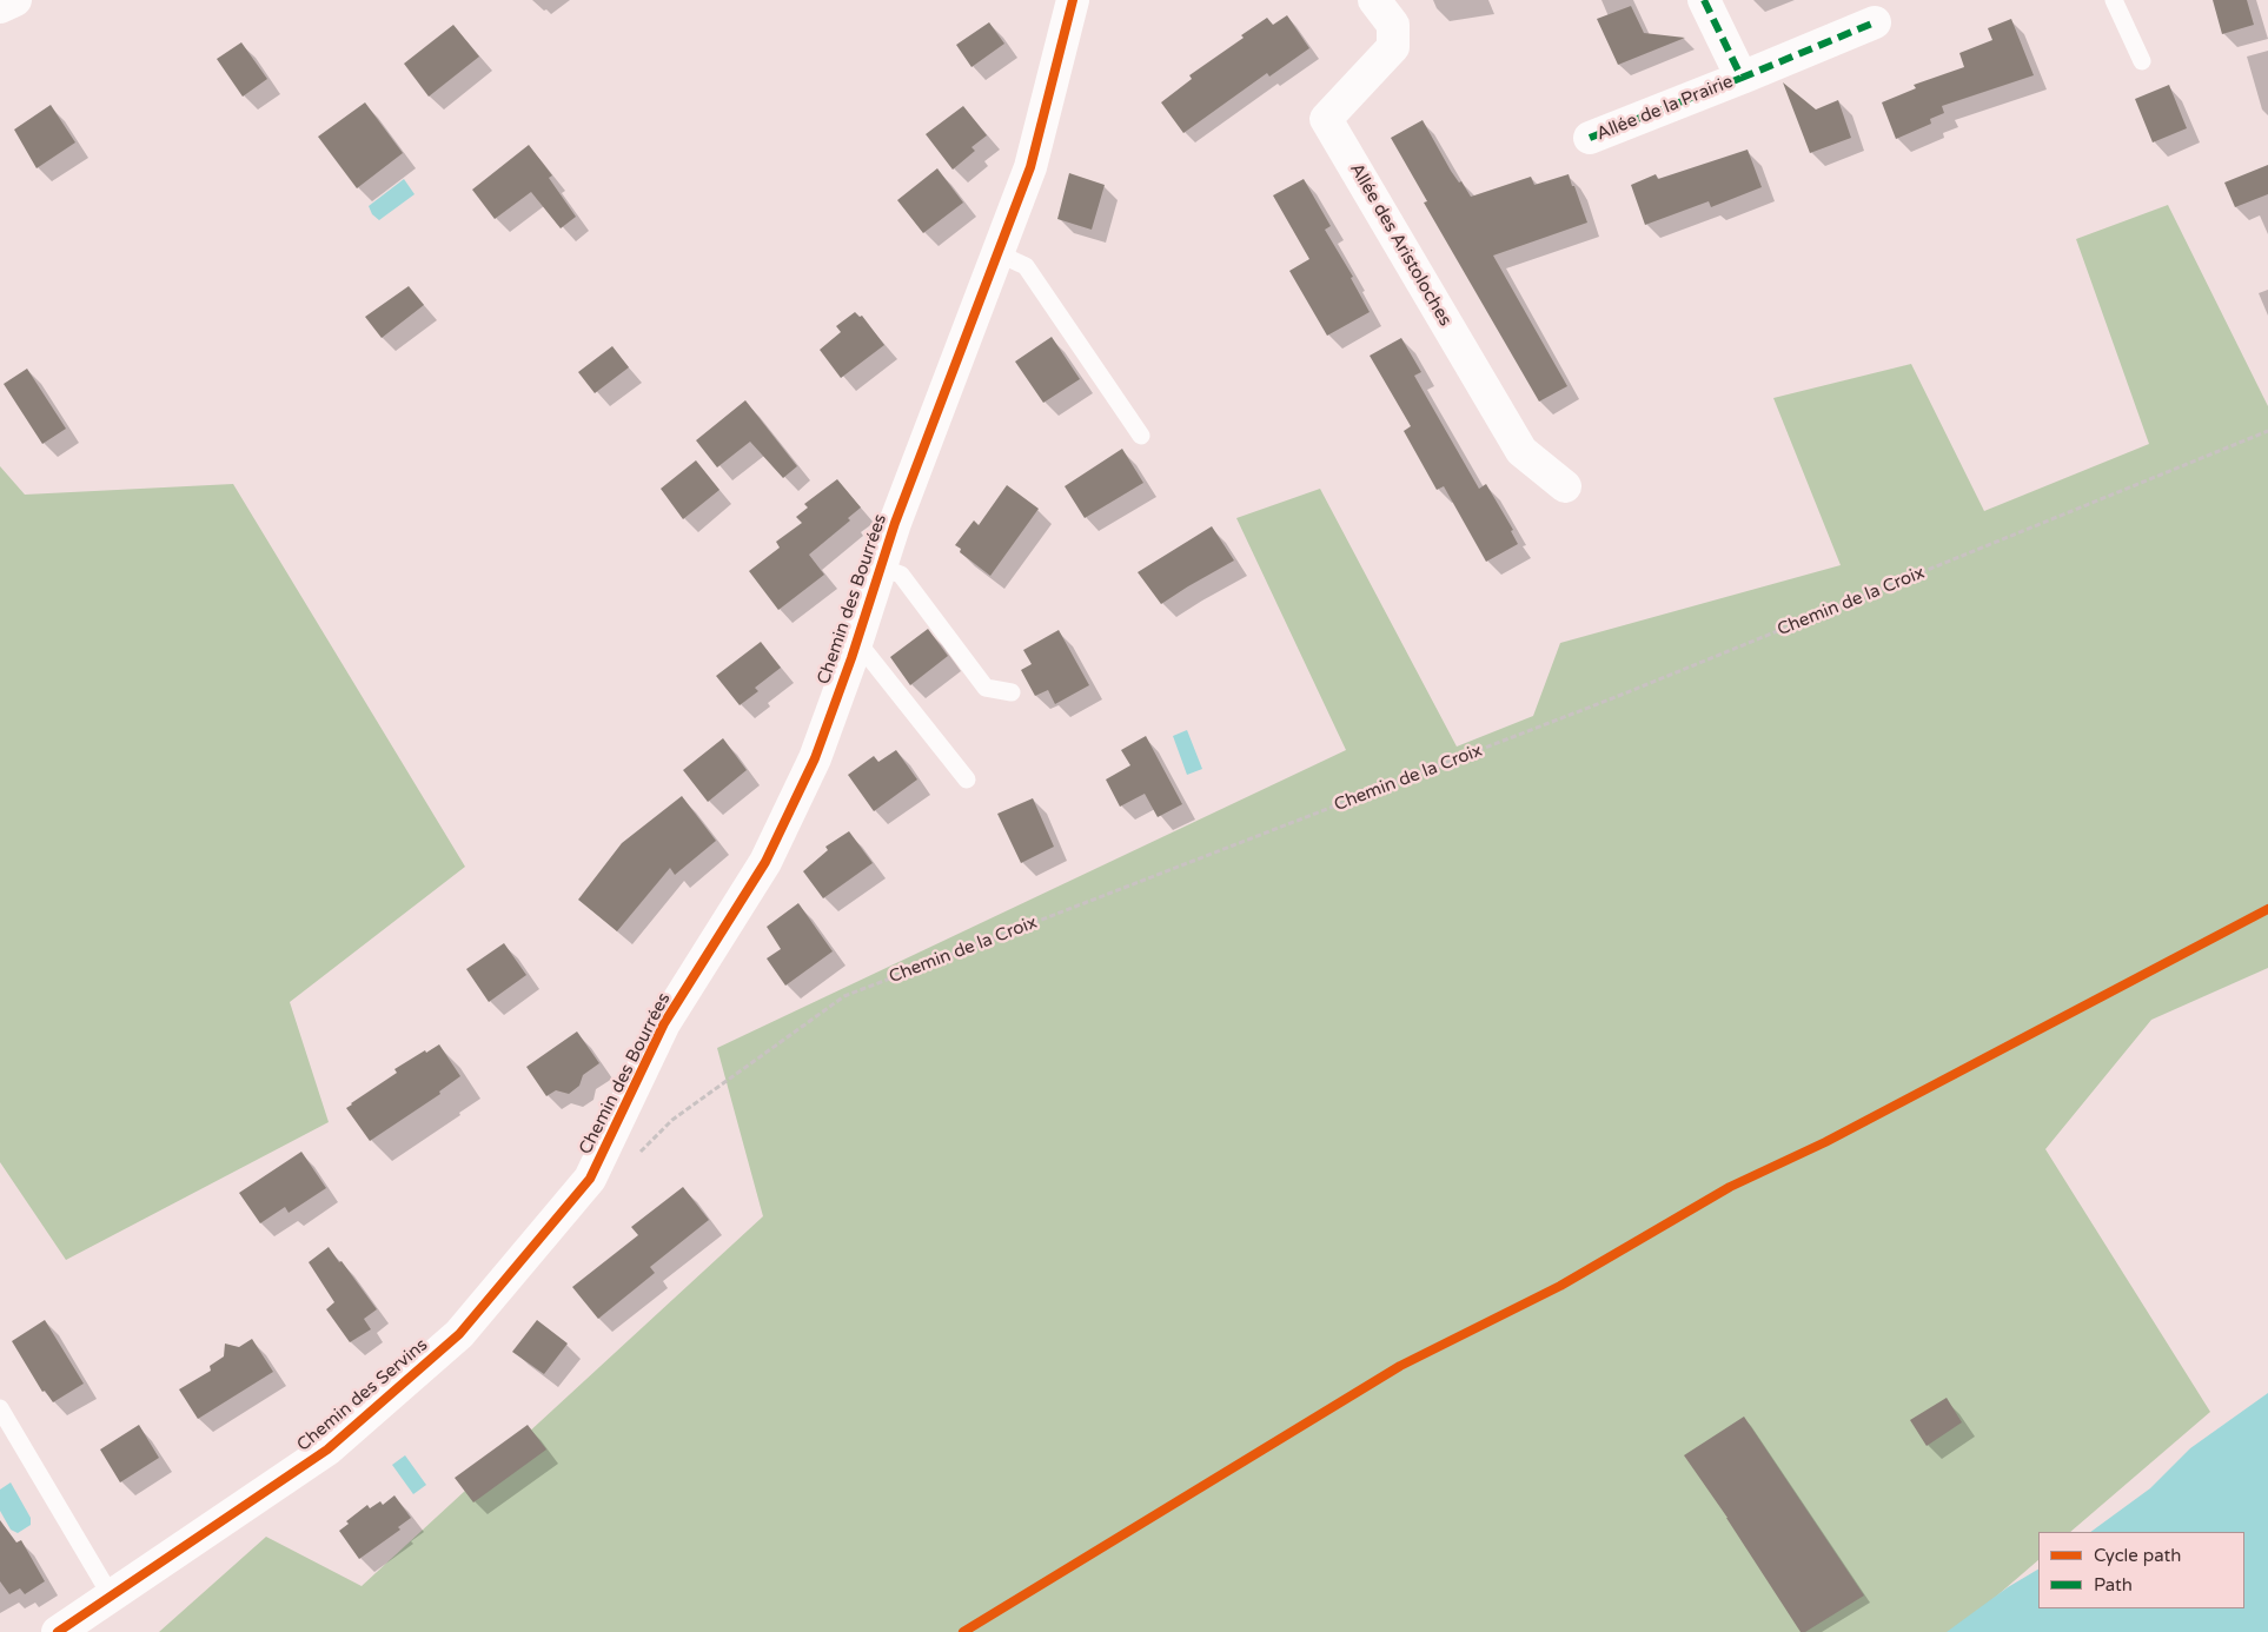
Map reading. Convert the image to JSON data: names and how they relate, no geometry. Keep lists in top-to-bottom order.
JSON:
{
  "streets": {
    "street": [
      "Allée de la Prairie",
      "Allée des Aristoloches",
      "Chemin des Bourrées",
      "Chemin des Servins"
    ],
    "path": ["Chemin de la Croix"]
  },
  "crossings": [
    ["Chemin des Bourrées", "Chemin des Servins"]
  ],
  "legend": ["Cycle path", "Path"]
}
